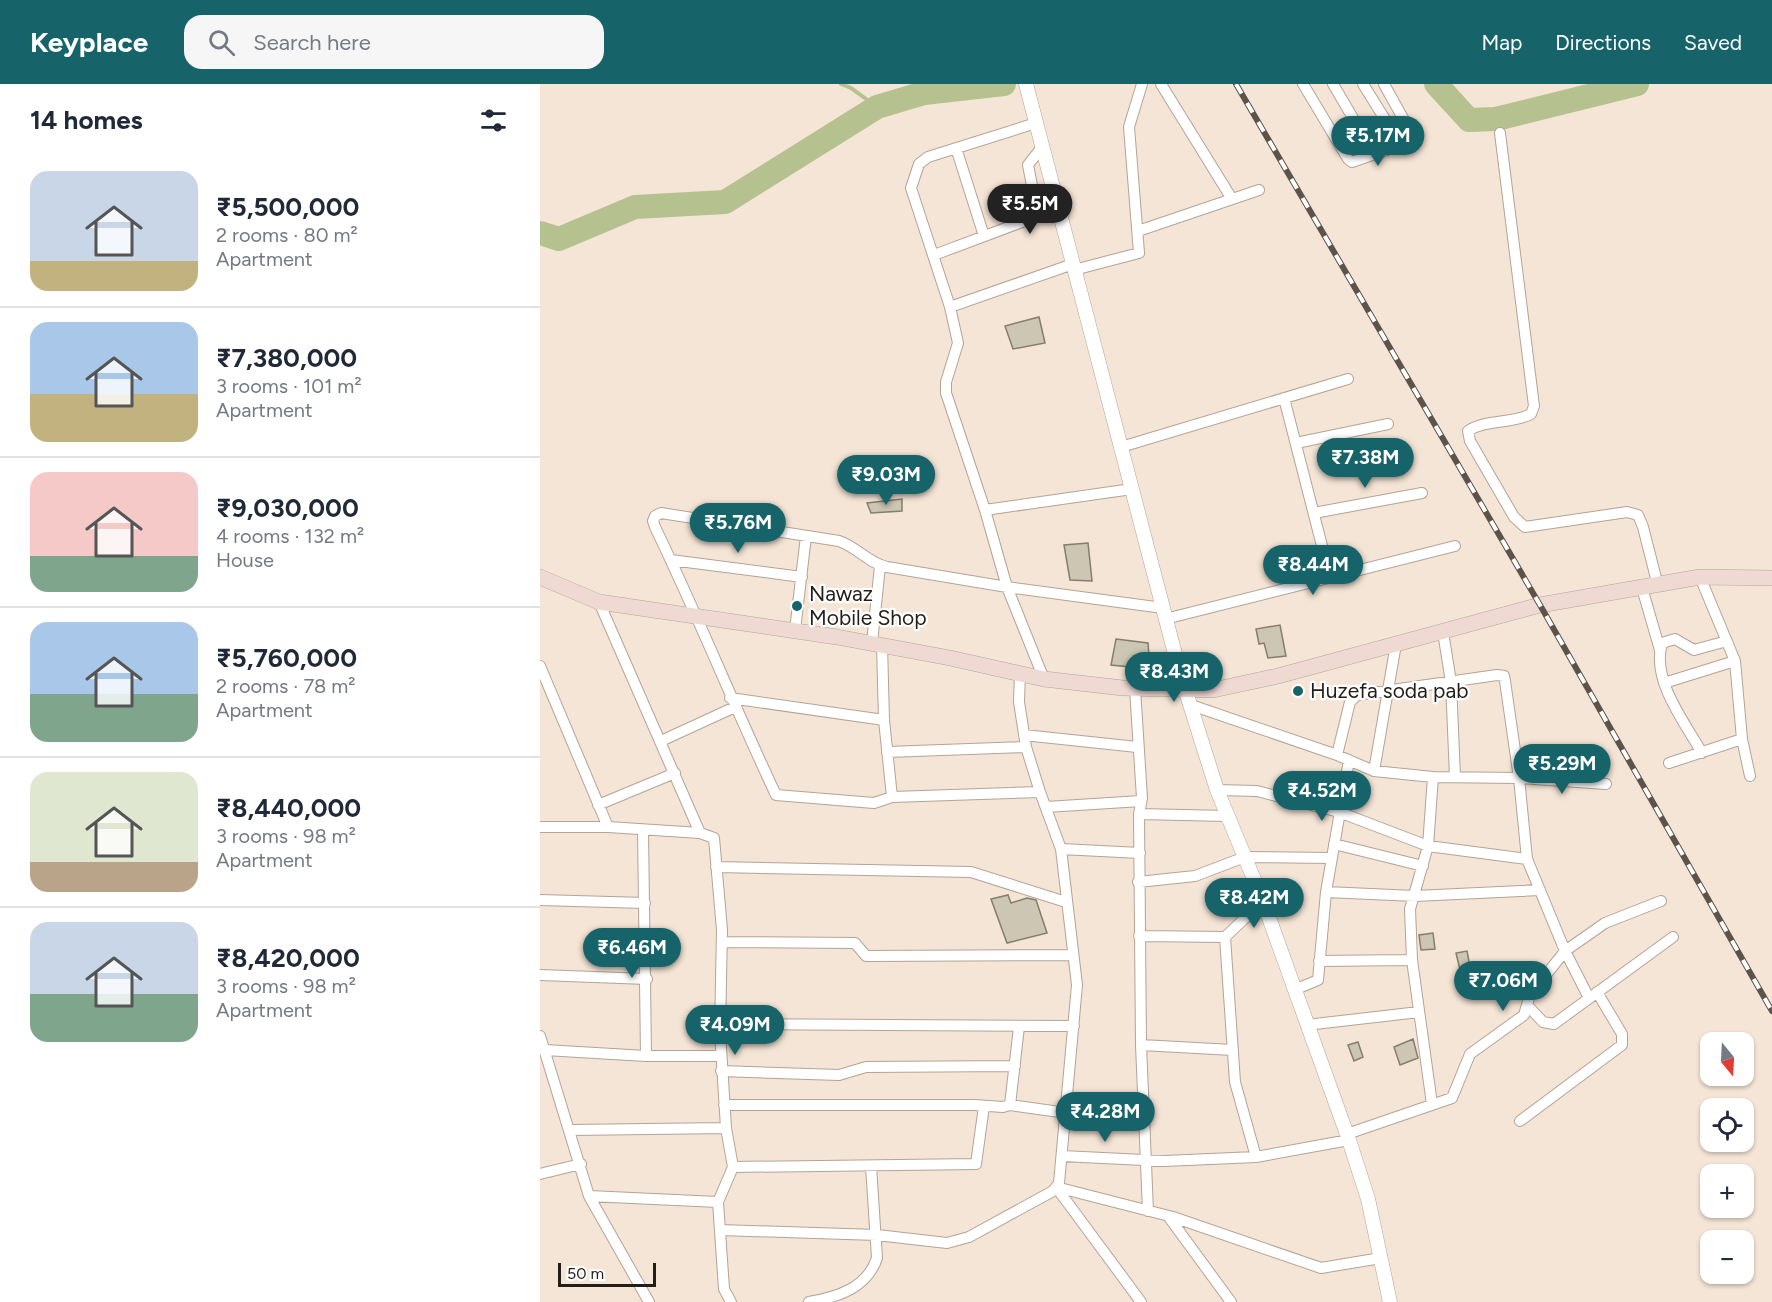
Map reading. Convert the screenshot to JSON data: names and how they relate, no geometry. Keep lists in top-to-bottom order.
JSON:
{
  "places": ["Nawaz Mobile Shop", "Huzefa soda pab"],
  "scale_bar": "50 m",
  "north": "bottom",
  "page": {
    "header": "Keyplace",
    "search": "Search here",
    "nav": ["Map", "Directions", "Saved"],
    "heading": "14 homes",
    "price": [
      "₹5.17M",
      "₹5.5M",
      "₹7.38M",
      "₹9.03M",
      "₹5.76M",
      "₹8.44M",
      "₹8.43M",
      "₹5.29M",
      "₹4.52M",
      "₹8.42M",
      "₹6.46M",
      "₹7.06M",
      "₹4.09M",
      "₹4.28M"
    ],
    "list": [
      {
        "name": "₹5,500,000",
        "note": "2 rooms · 80 m² · Apartment"
      },
      {
        "name": "₹7,380,000",
        "note": "3 rooms · 101 m² · Apartment"
      },
      {
        "name": "₹9,030,000",
        "note": "4 rooms · 132 m² · House"
      },
      {
        "name": "₹5,760,000",
        "note": "2 rooms · 78 m² · Apartment"
      },
      {
        "name": "₹8,440,000",
        "note": "3 rooms · 98 m² · Apartment"
      },
      {
        "name": "₹8,420,000",
        "note": "3 rooms · 98 m² · Apartment"
      }
    ],
    "map_buttons": ["+", "−"],
    "scale": "50 m"
  }
}
